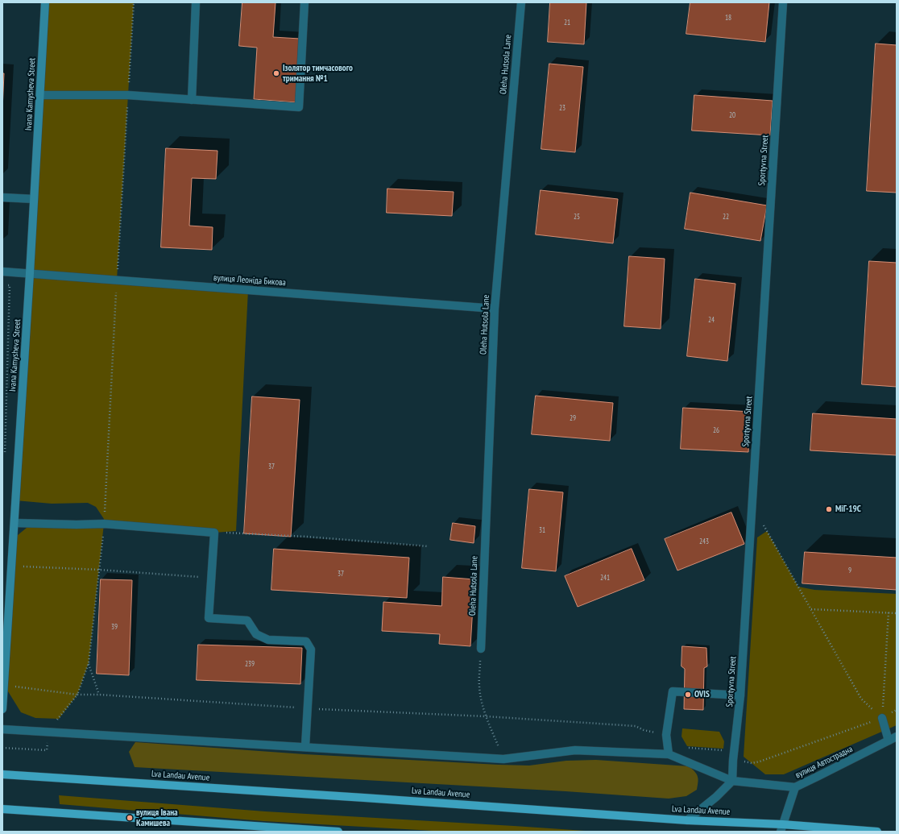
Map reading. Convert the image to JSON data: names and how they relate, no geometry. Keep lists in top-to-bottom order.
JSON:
{
  "streets": {
    "main road": ["Lva Landau Avenue"],
    "street": [
      "Oleha Hutsola Lane",
      "Ivana Kamysheva Street",
      "Sportyvna Street",
      "вулиця Леоніда Бикова",
      "вулиця Автострадна"
    ]
  },
  "crossings": [
    ["Oleha Hutsola Lane", "вулиця Леоніда Бикова"],
    ["Ivana Kamysheva Street", "вулиця Леоніда Бикова"],
    ["вулиця Автострадна", "Lva Landau Avenue"]
  ],
  "places": [
    "Ізолятор тимчасового тримання №1",
    "МіГ-19С",
    "OVIS",
    "вулиця Івана Камишева"
  ],
  "house_numbers": [
    "18",
    "21",
    "23",
    "20",
    "25",
    "22",
    "24",
    "29",
    "26",
    "37",
    "31",
    "243",
    "9",
    "37",
    "241",
    "39",
    "239"
  ]
}
